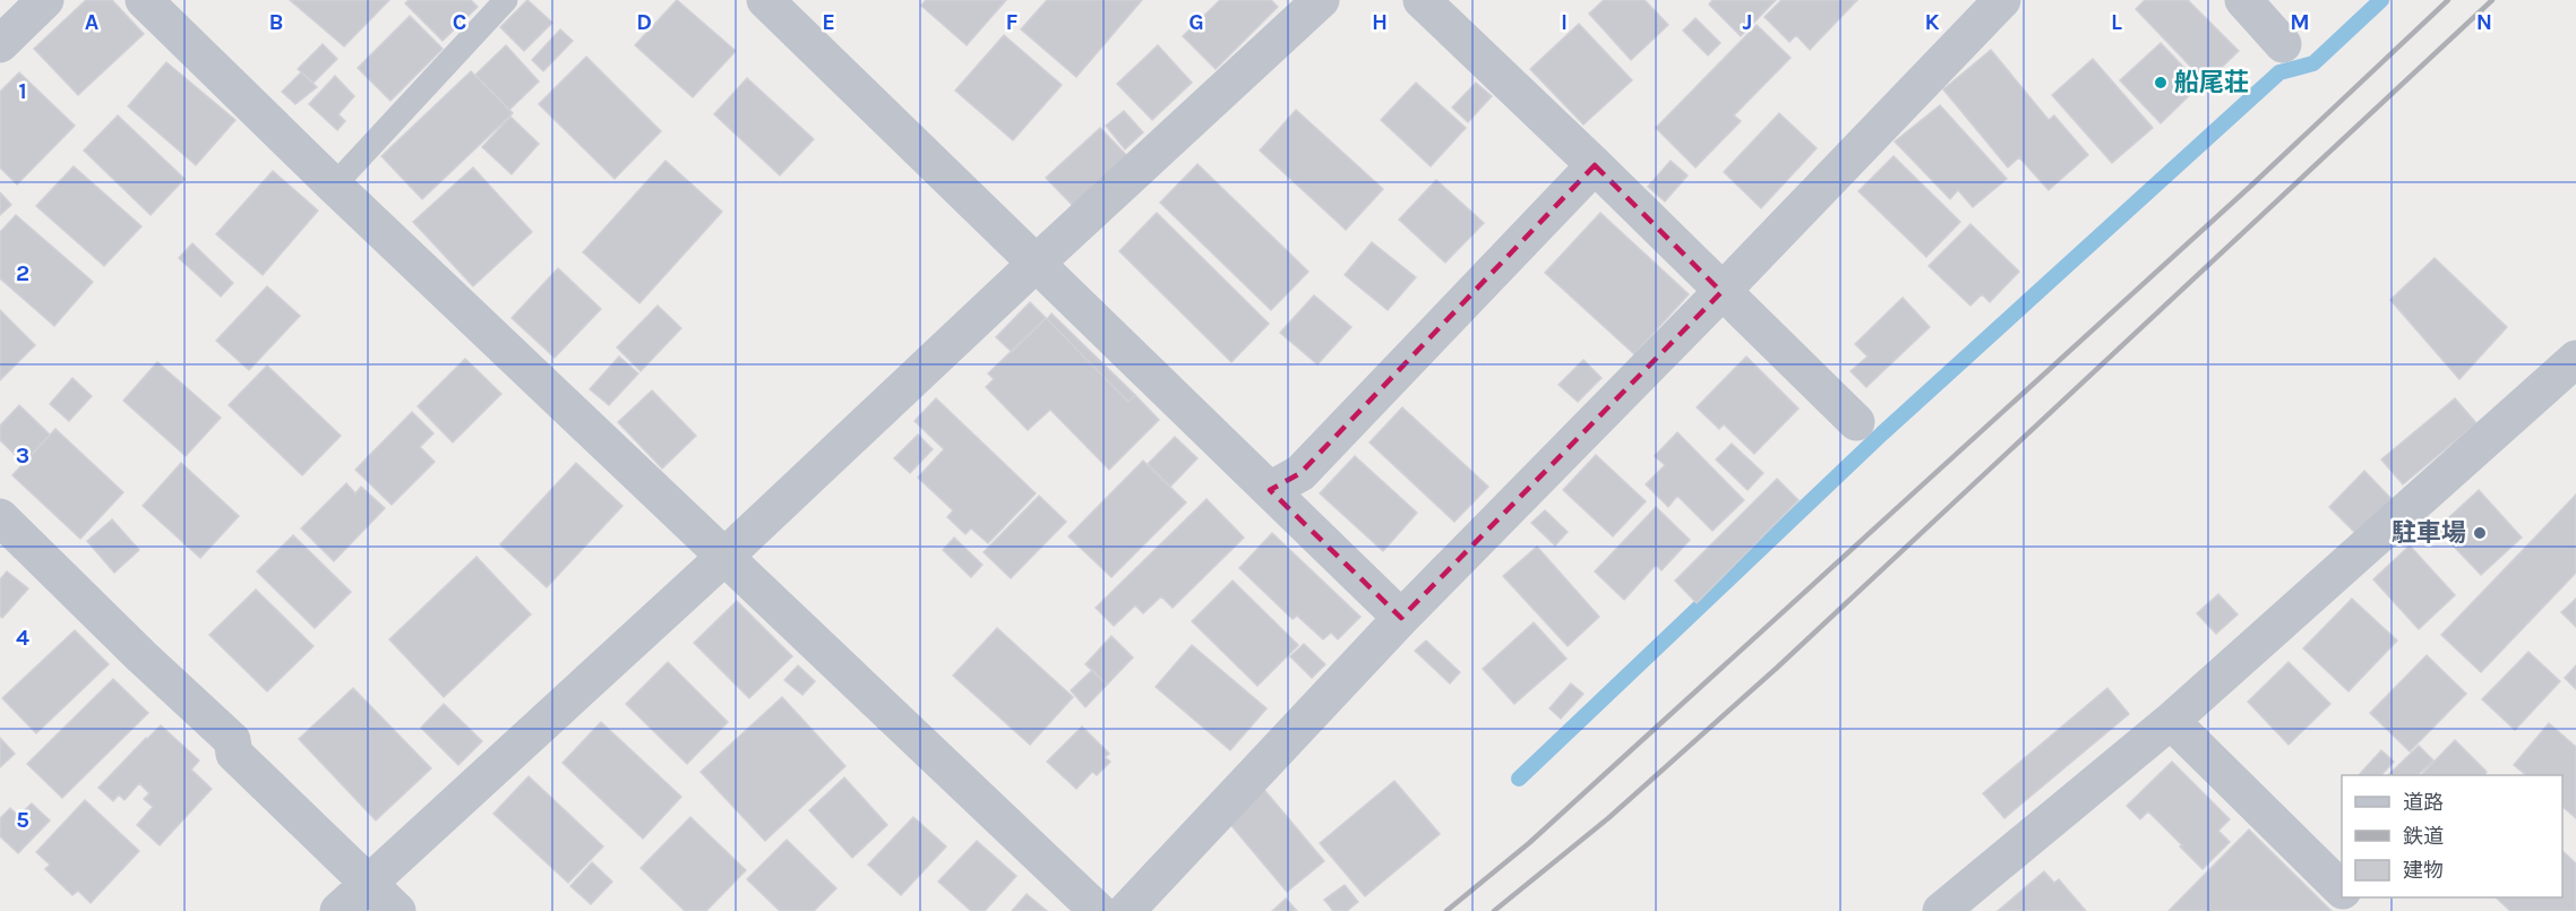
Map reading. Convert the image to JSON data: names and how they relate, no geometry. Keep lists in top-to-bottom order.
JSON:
{
  "places": ["船尾荘", "駐車場"],
  "legend": ["道路", "鉄道", "建物"],
  "grid": {
    "columns": [
      "A",
      "B",
      "C",
      "D",
      "E",
      "F",
      "G",
      "H",
      "I",
      "J",
      "K",
      "L",
      "M",
      "N"
    ],
    "rows": [
      "1",
      "2",
      "3",
      "4",
      "5"
    ]
  }
}
